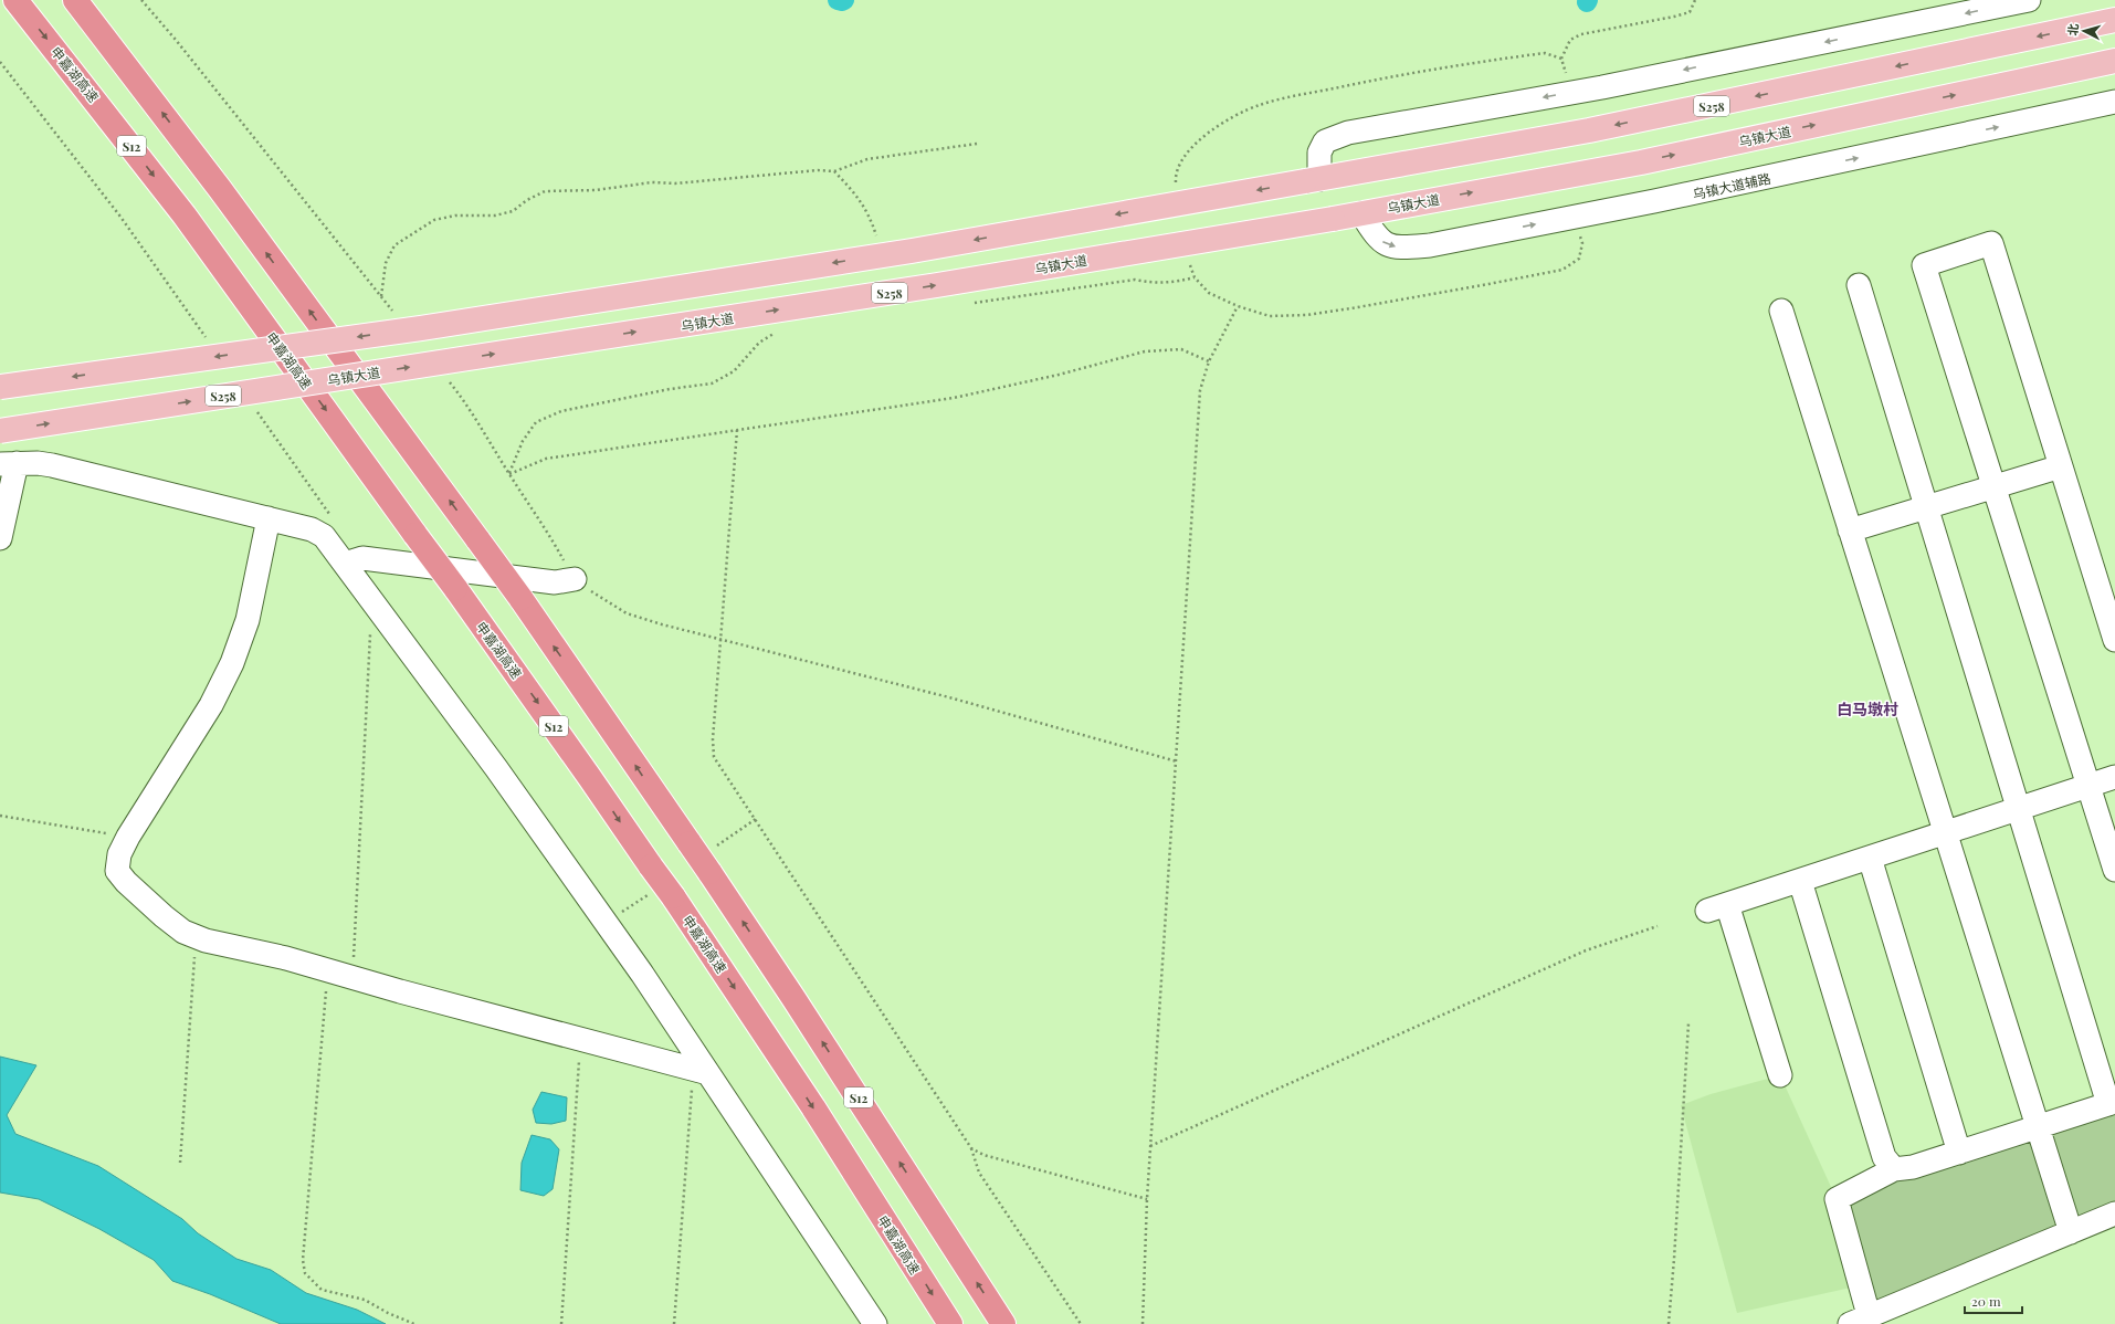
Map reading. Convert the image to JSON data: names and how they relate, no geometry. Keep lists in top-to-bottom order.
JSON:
{
  "streets": {
    "highway": ["申嘉湖高速", "S12"],
    "main road": ["S258", "乌镇大道"],
    "street": ["乌镇大道辅路"]
  },
  "crossings": [
    ["乌镇大道", "乌镇大道辅路"]
  ],
  "districts": ["白马墩村"],
  "scale_bar": "20 m",
  "north": "left"
}
